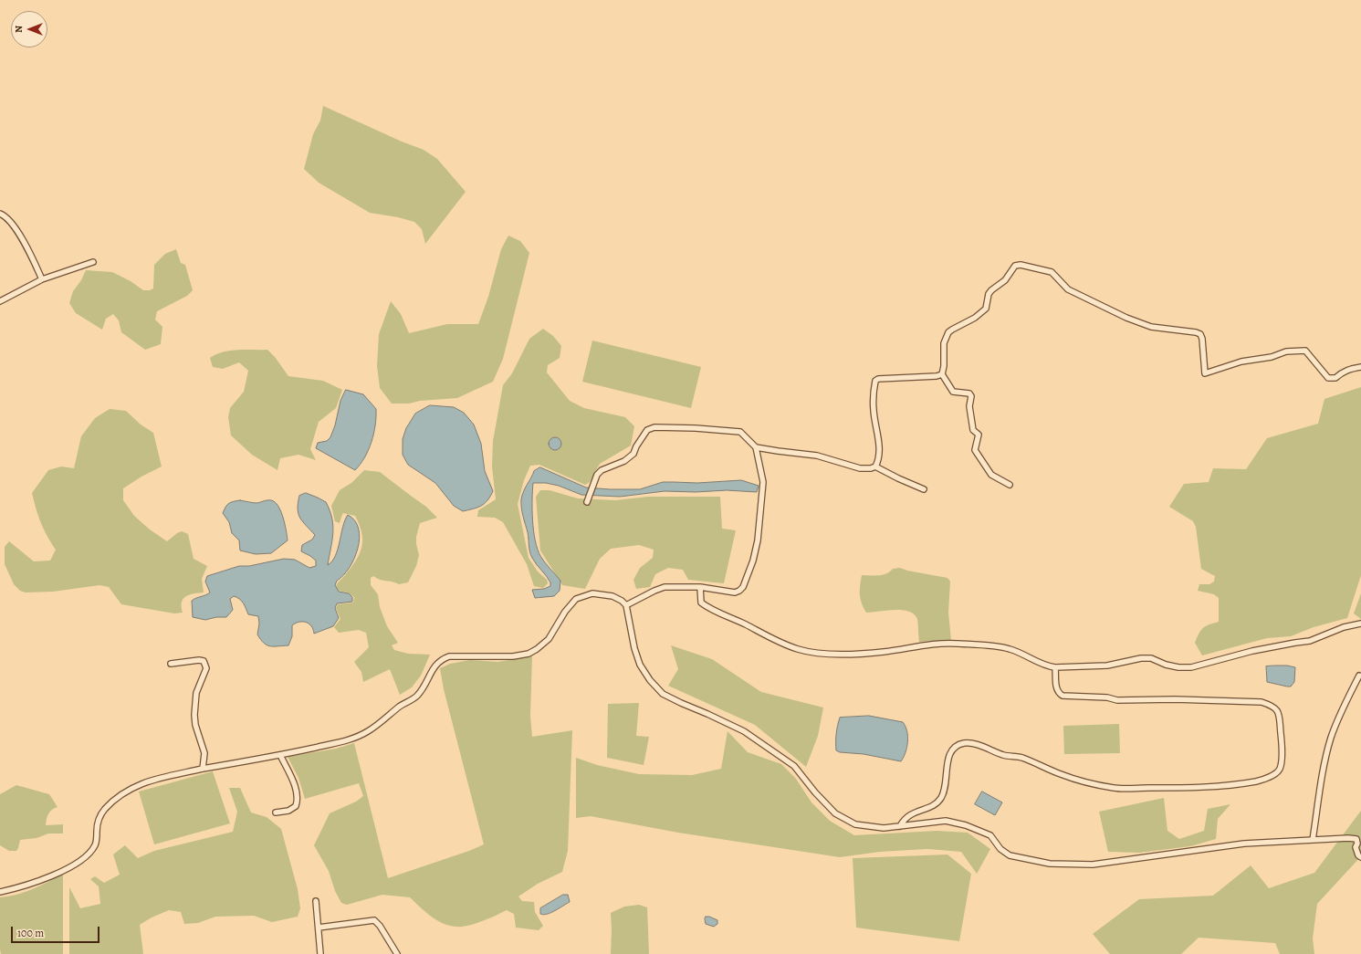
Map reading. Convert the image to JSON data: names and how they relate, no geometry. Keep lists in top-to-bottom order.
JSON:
{
  "scale_bar": "100 m",
  "north": "left"
}
